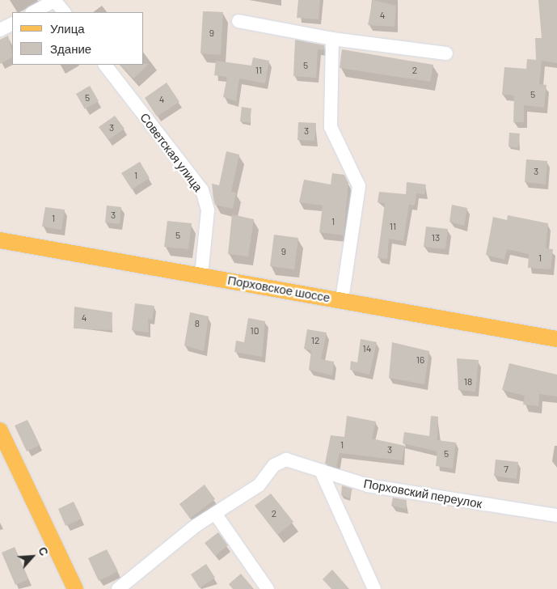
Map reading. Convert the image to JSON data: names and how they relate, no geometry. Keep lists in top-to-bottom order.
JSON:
{
  "streets": {
    "main road": ["Порховское шоссе"],
    "street": ["Советская улица", "Порховский переулок"]
  },
  "crossings": [
    ["Советская улица", "Порховское шоссе"]
  ],
  "house_numbers": [
    "4",
    "9",
    "5",
    "11",
    "2",
    "5",
    "5",
    "4",
    "3",
    "3",
    "3",
    "1",
    "3",
    "1",
    "1",
    "11",
    "5",
    "13",
    "9",
    "1",
    "4",
    "8",
    "10",
    "12",
    "14",
    "16",
    "18",
    "1",
    "3",
    "5",
    "7",
    "2"
  ],
  "legend": ["Улица", "Здание"],
  "north": "top right"
}
